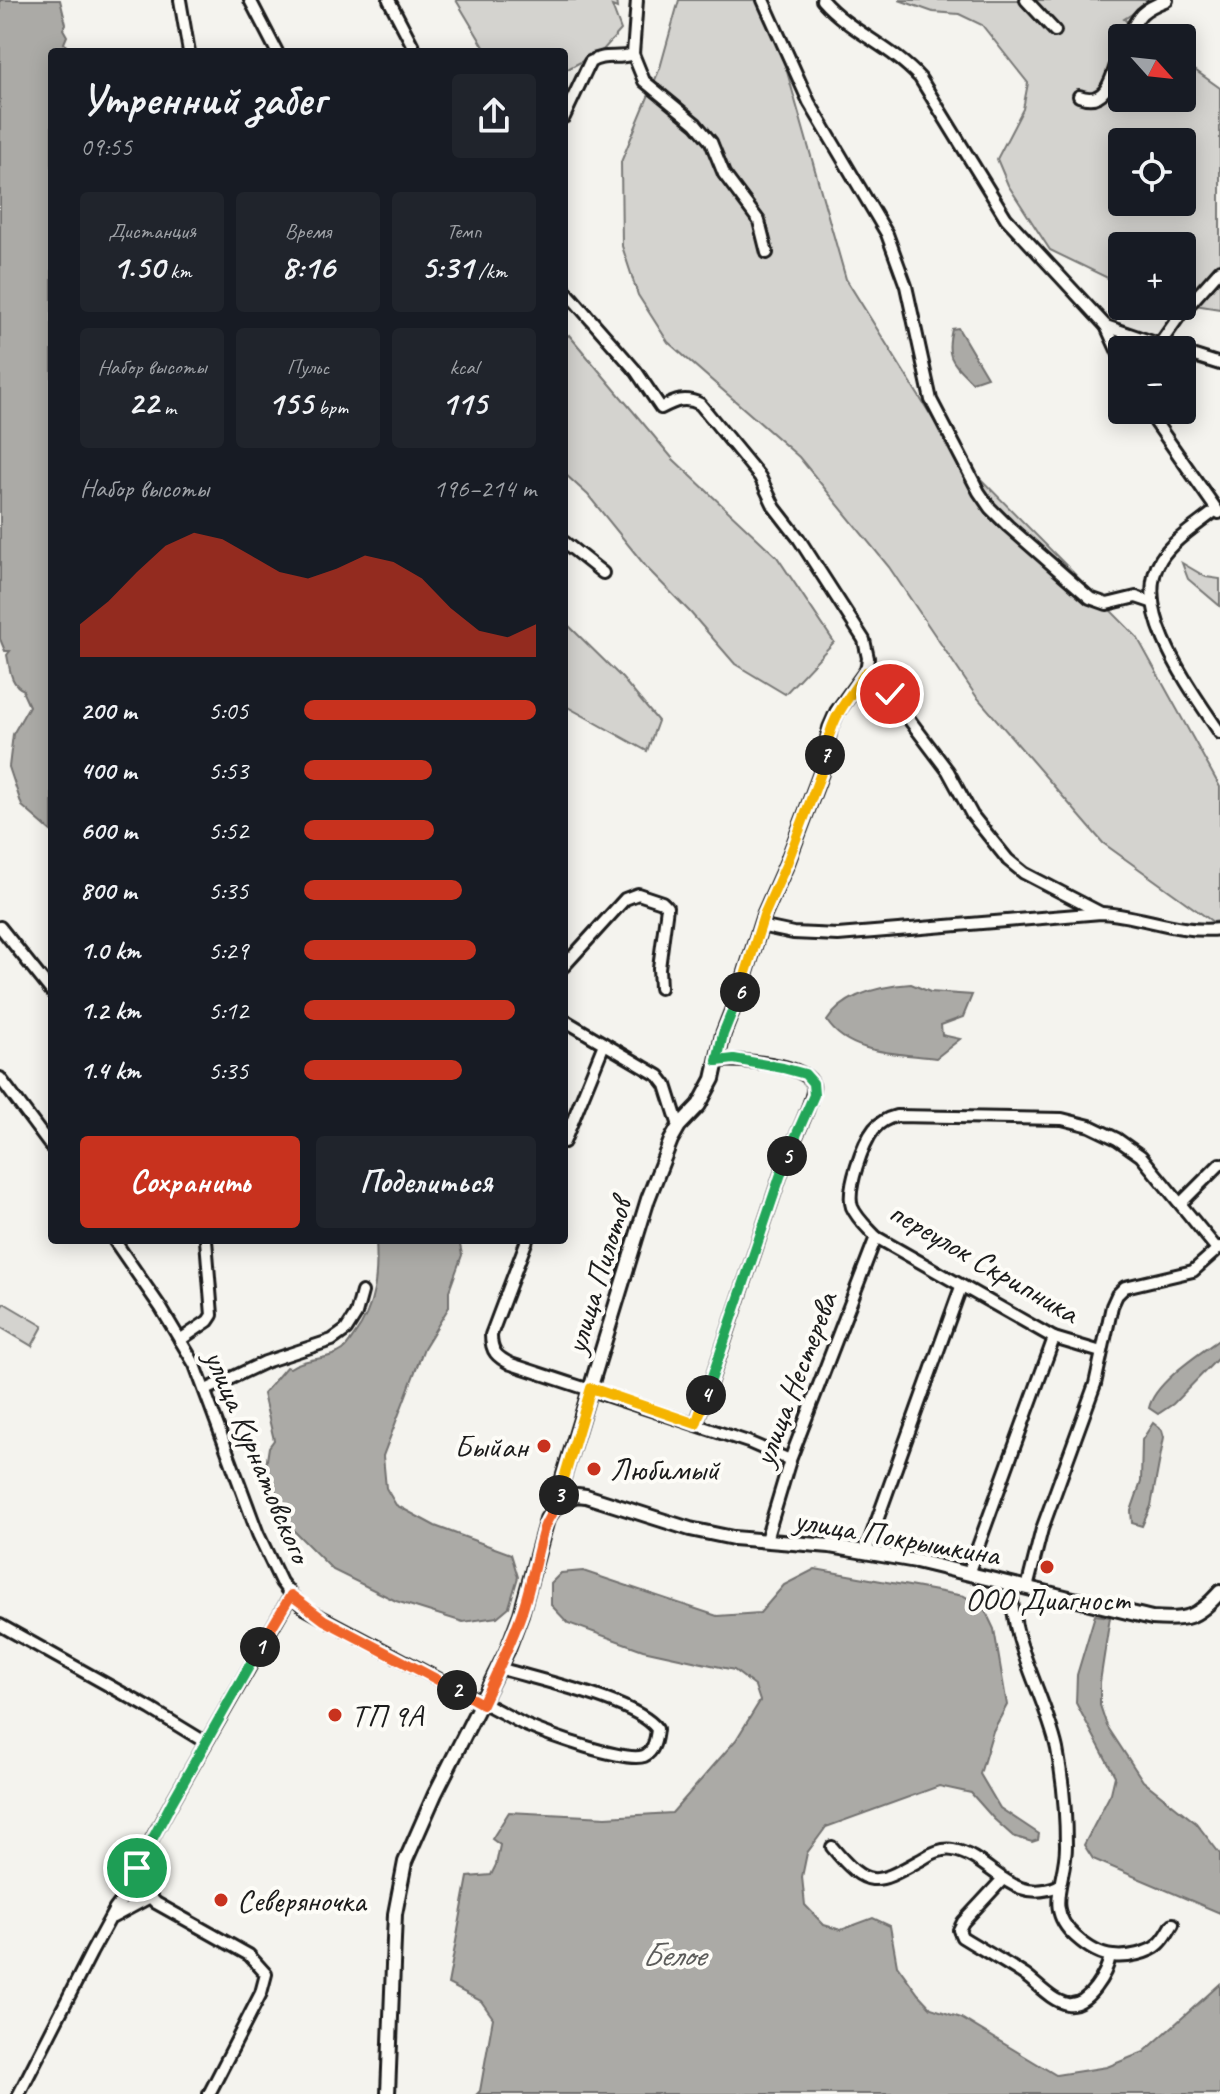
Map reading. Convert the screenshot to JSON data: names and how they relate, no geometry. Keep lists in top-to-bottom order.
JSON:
{
  "streets": {
    "street": [
      "переулок Скрипника",
      "улица Пилотов",
      "улица Нестерева",
      "улица Курнатовского",
      "улица Покрышкина"
    ]
  },
  "crossings": [
    ["переулок Скрипника", "улица Нестерева"],
    ["улица Пилотов", "улица Курнатовского"],
    ["улица Пилотов", "улица Покрышкина"],
    ["улица Нестерева", "улица Покрышкина"]
  ],
  "water": ["Белое"],
  "places": [
    "Быйан",
    "Любимый",
    "ООО Диагност",
    "ТП 9А",
    "Северяночка"
  ],
  "north": "bottom right",
  "page": {
    "map_buttons": ["+", "−"],
    "heading": ["Утренний забег", "09:55"],
    "stats": [
      ["Дистанция", "1.50 km"],
      ["Время", "8:16"],
      ["Темп", "5:31 /km"],
      ["Набор высоты", "22 m"],
      ["Пульс", "155 bpm"],
      ["kcal", "115"]
    ],
    "chart": ["Набор высоты", "196–214 m"],
    "list": [
      {
        "name": "200 m",
        "note": "5:05"
      },
      {
        "name": "400 m",
        "note": "5:53"
      },
      {
        "name": "600 m",
        "note": "5:52"
      },
      {
        "name": "800 m",
        "note": "5:35"
      },
      {
        "name": "1.0 km",
        "note": "5:29"
      },
      {
        "name": "1.2 km",
        "note": "5:12"
      },
      {
        "name": "1.4 km",
        "note": "5:35"
      }
    ],
    "pins": [
      "7",
      "6",
      "5",
      "4",
      "3",
      "1",
      "2"
    ],
    "buttons": ["Сохранить", "Поделиться"]
  }
}
